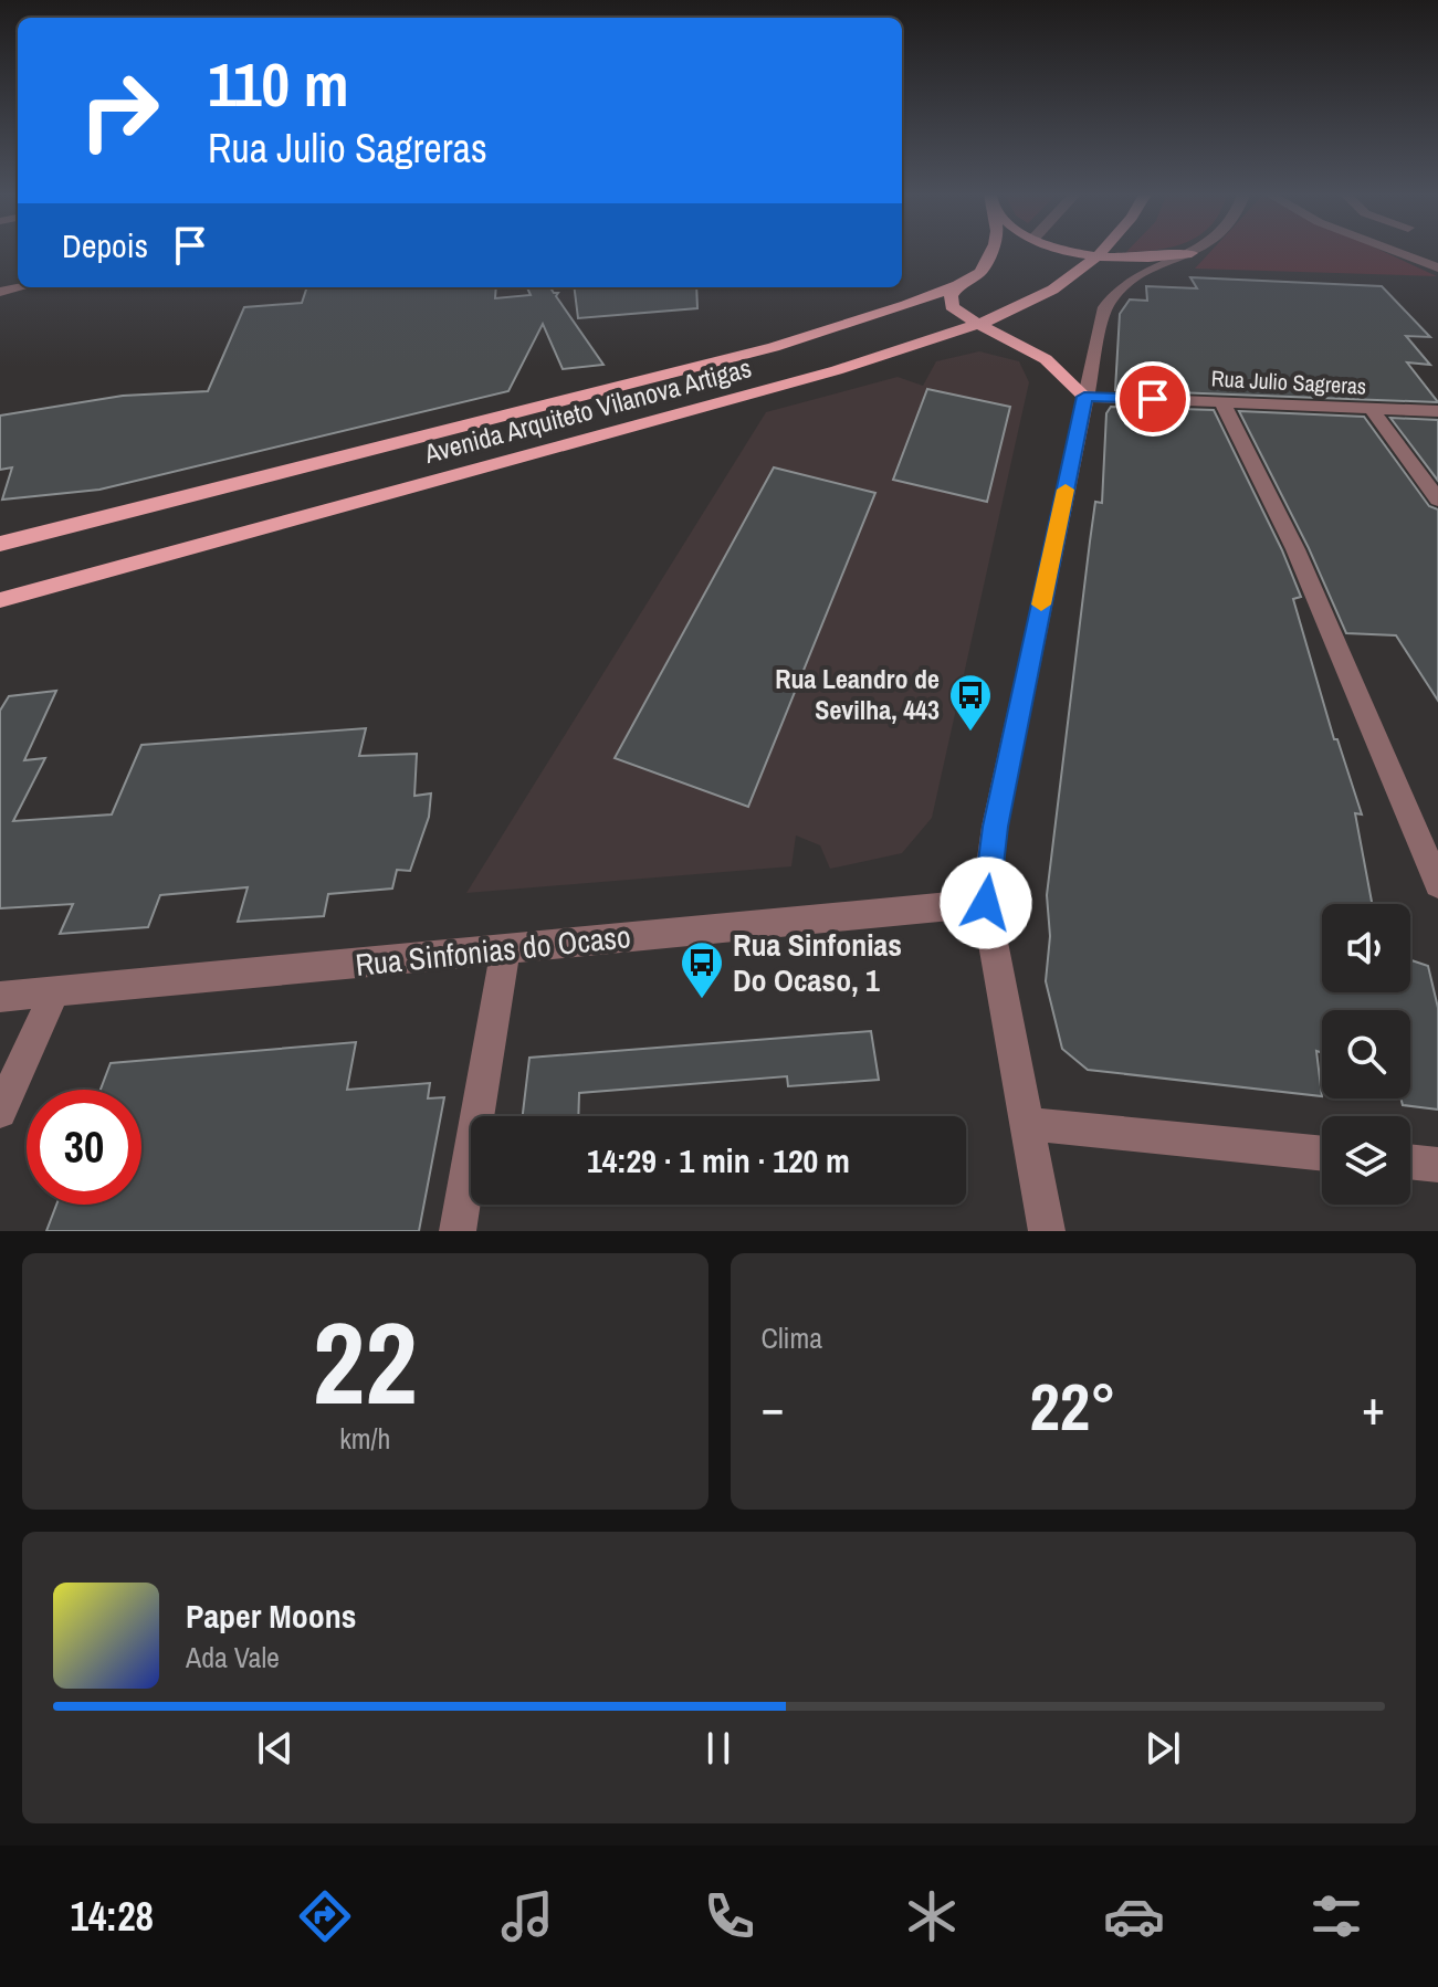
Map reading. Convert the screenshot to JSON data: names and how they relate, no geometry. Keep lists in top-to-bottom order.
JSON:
{
  "streets": {
    "main road": ["Avenida Arquiteto Vilanova Artigas"],
    "street": ["Rua Julio Sagreras", "Rua Sinfonias do Ocaso"]
  },
  "places": {
    "bus stop": ["Rua Leandro de Sevilha, 443", "Rua Sinfonias Do Ocaso, 1"]
  },
  "page": {
    "turn": ["110 m", "Rua Julio Sagreras"],
    "then": "Depois",
    "limit": "30",
    "trip": "14:29 · 1 min · 120 m",
    "tile": [
      ["22", "km/h"],
      "Clima"
    ],
    "heat": ["−", "22°", "+"],
    "song": ["Paper Moons", "Ada Vale"],
    "tabs": "14:28"
  }
}
